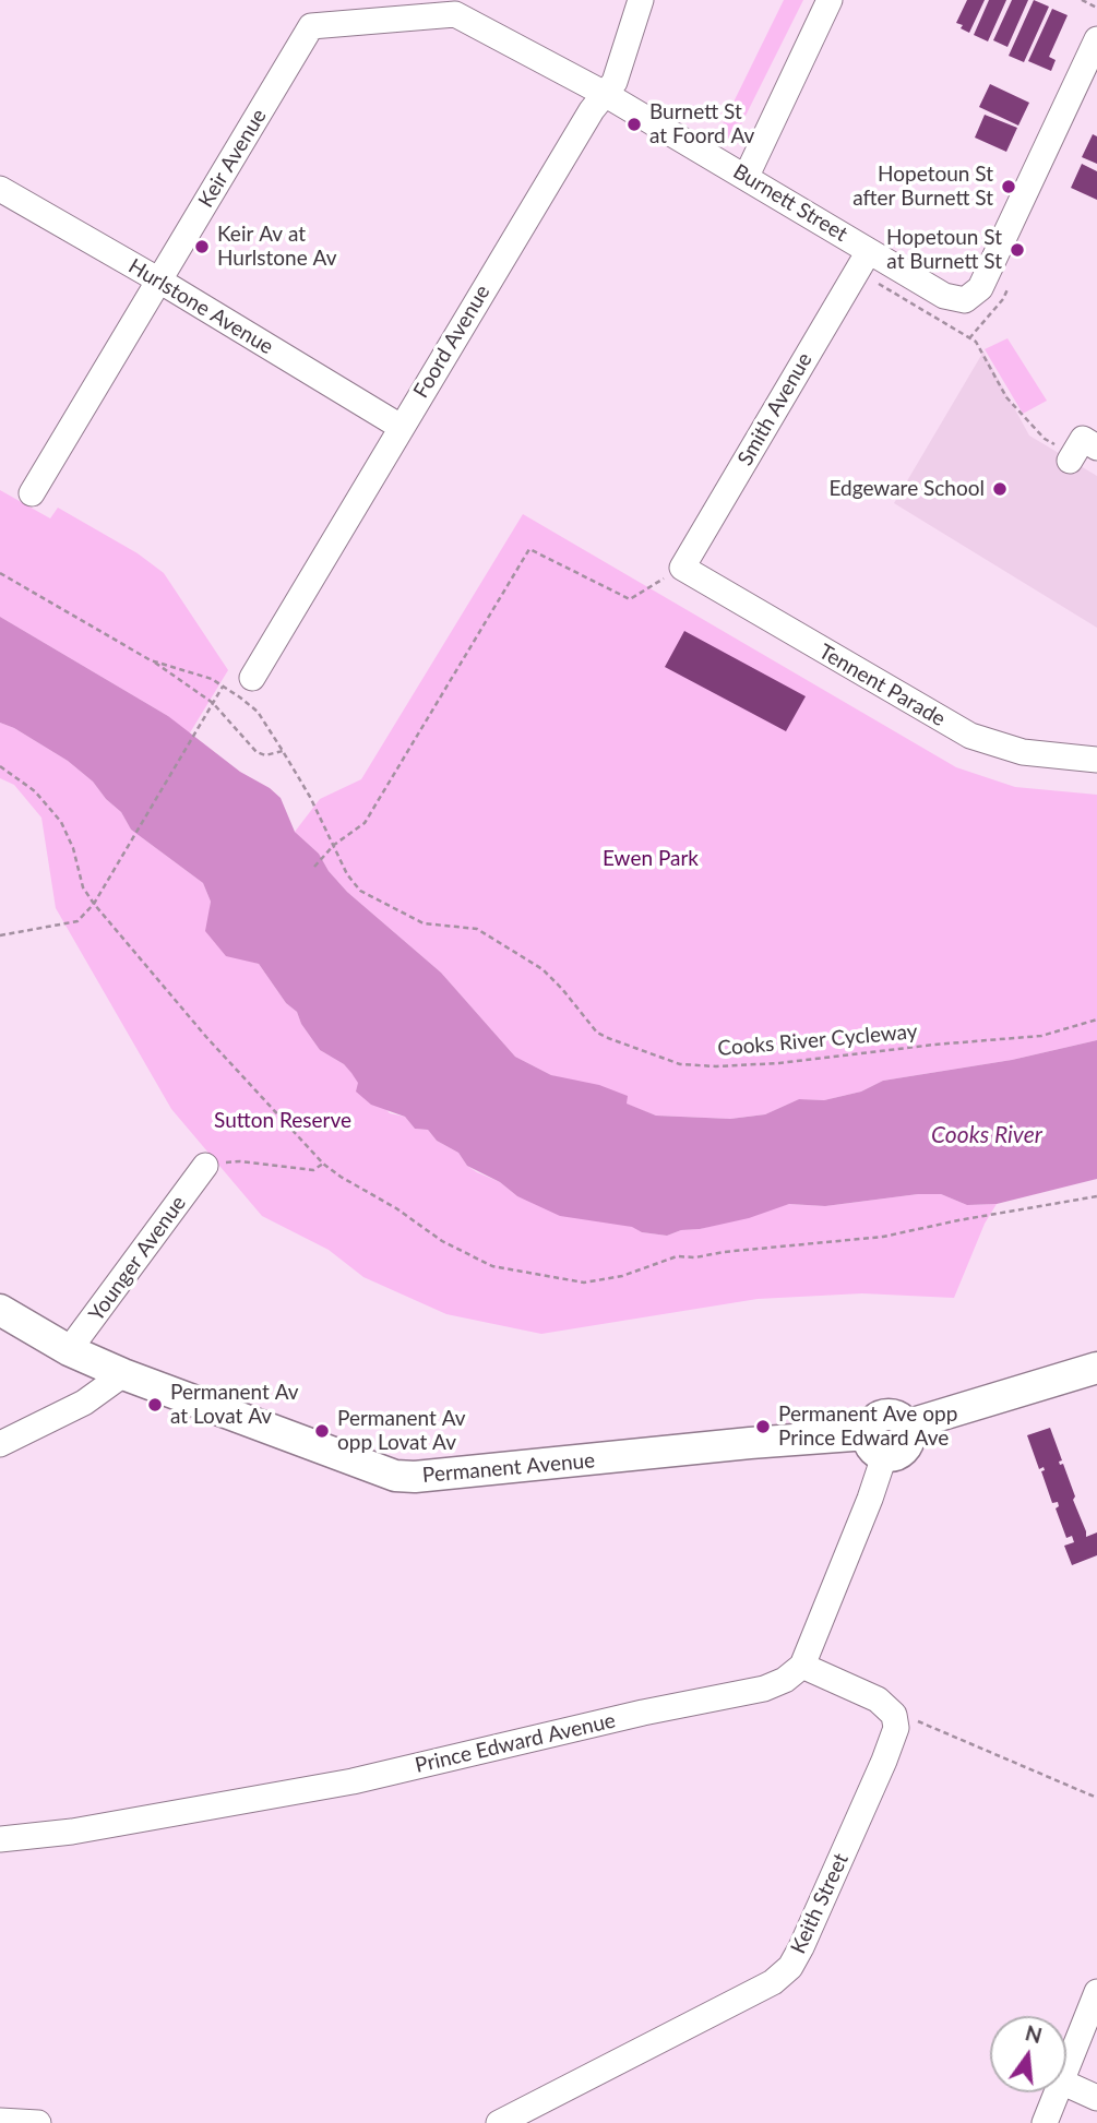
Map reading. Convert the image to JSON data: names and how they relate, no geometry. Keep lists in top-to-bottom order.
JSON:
{
  "streets": {
    "main road": ["Permanent Avenue"],
    "street": [
      "Keir Avenue",
      "Burnett Street",
      "Hurlstone Avenue",
      "Foord Avenue",
      "Smith Avenue",
      "Tennent Parade",
      "Younger Avenue",
      "Prince Edward Avenue",
      "Keith Street"
    ],
    "path": ["Cooks River Cycleway"]
  },
  "crossings": [
    ["Keir Avenue", "Burnett Street"],
    ["Keir Avenue", "Hurlstone Avenue"],
    ["Burnett Street", "Foord Avenue"],
    ["Burnett Street", "Smith Avenue"],
    ["Hurlstone Avenue", "Foord Avenue"],
    ["Smith Avenue", "Tennent Parade"],
    ["Younger Avenue", "Permanent Avenue"]
  ],
  "water": ["Cooks River"],
  "parks": ["Ewen Park", "Sutton Reserve"],
  "places": [
    "Burnett St at Foord Av",
    "Hopetoun St after Burnett St",
    "Keir Av at Hurlstone Av",
    "Hopetoun St at Burnett St",
    "Edgeware School",
    "Permanent Av at Lovat Av",
    "Permanent Ave opp Prince Edward Ave",
    "Permanent Av opp Lovat Av"
  ],
  "north": "top"
}
